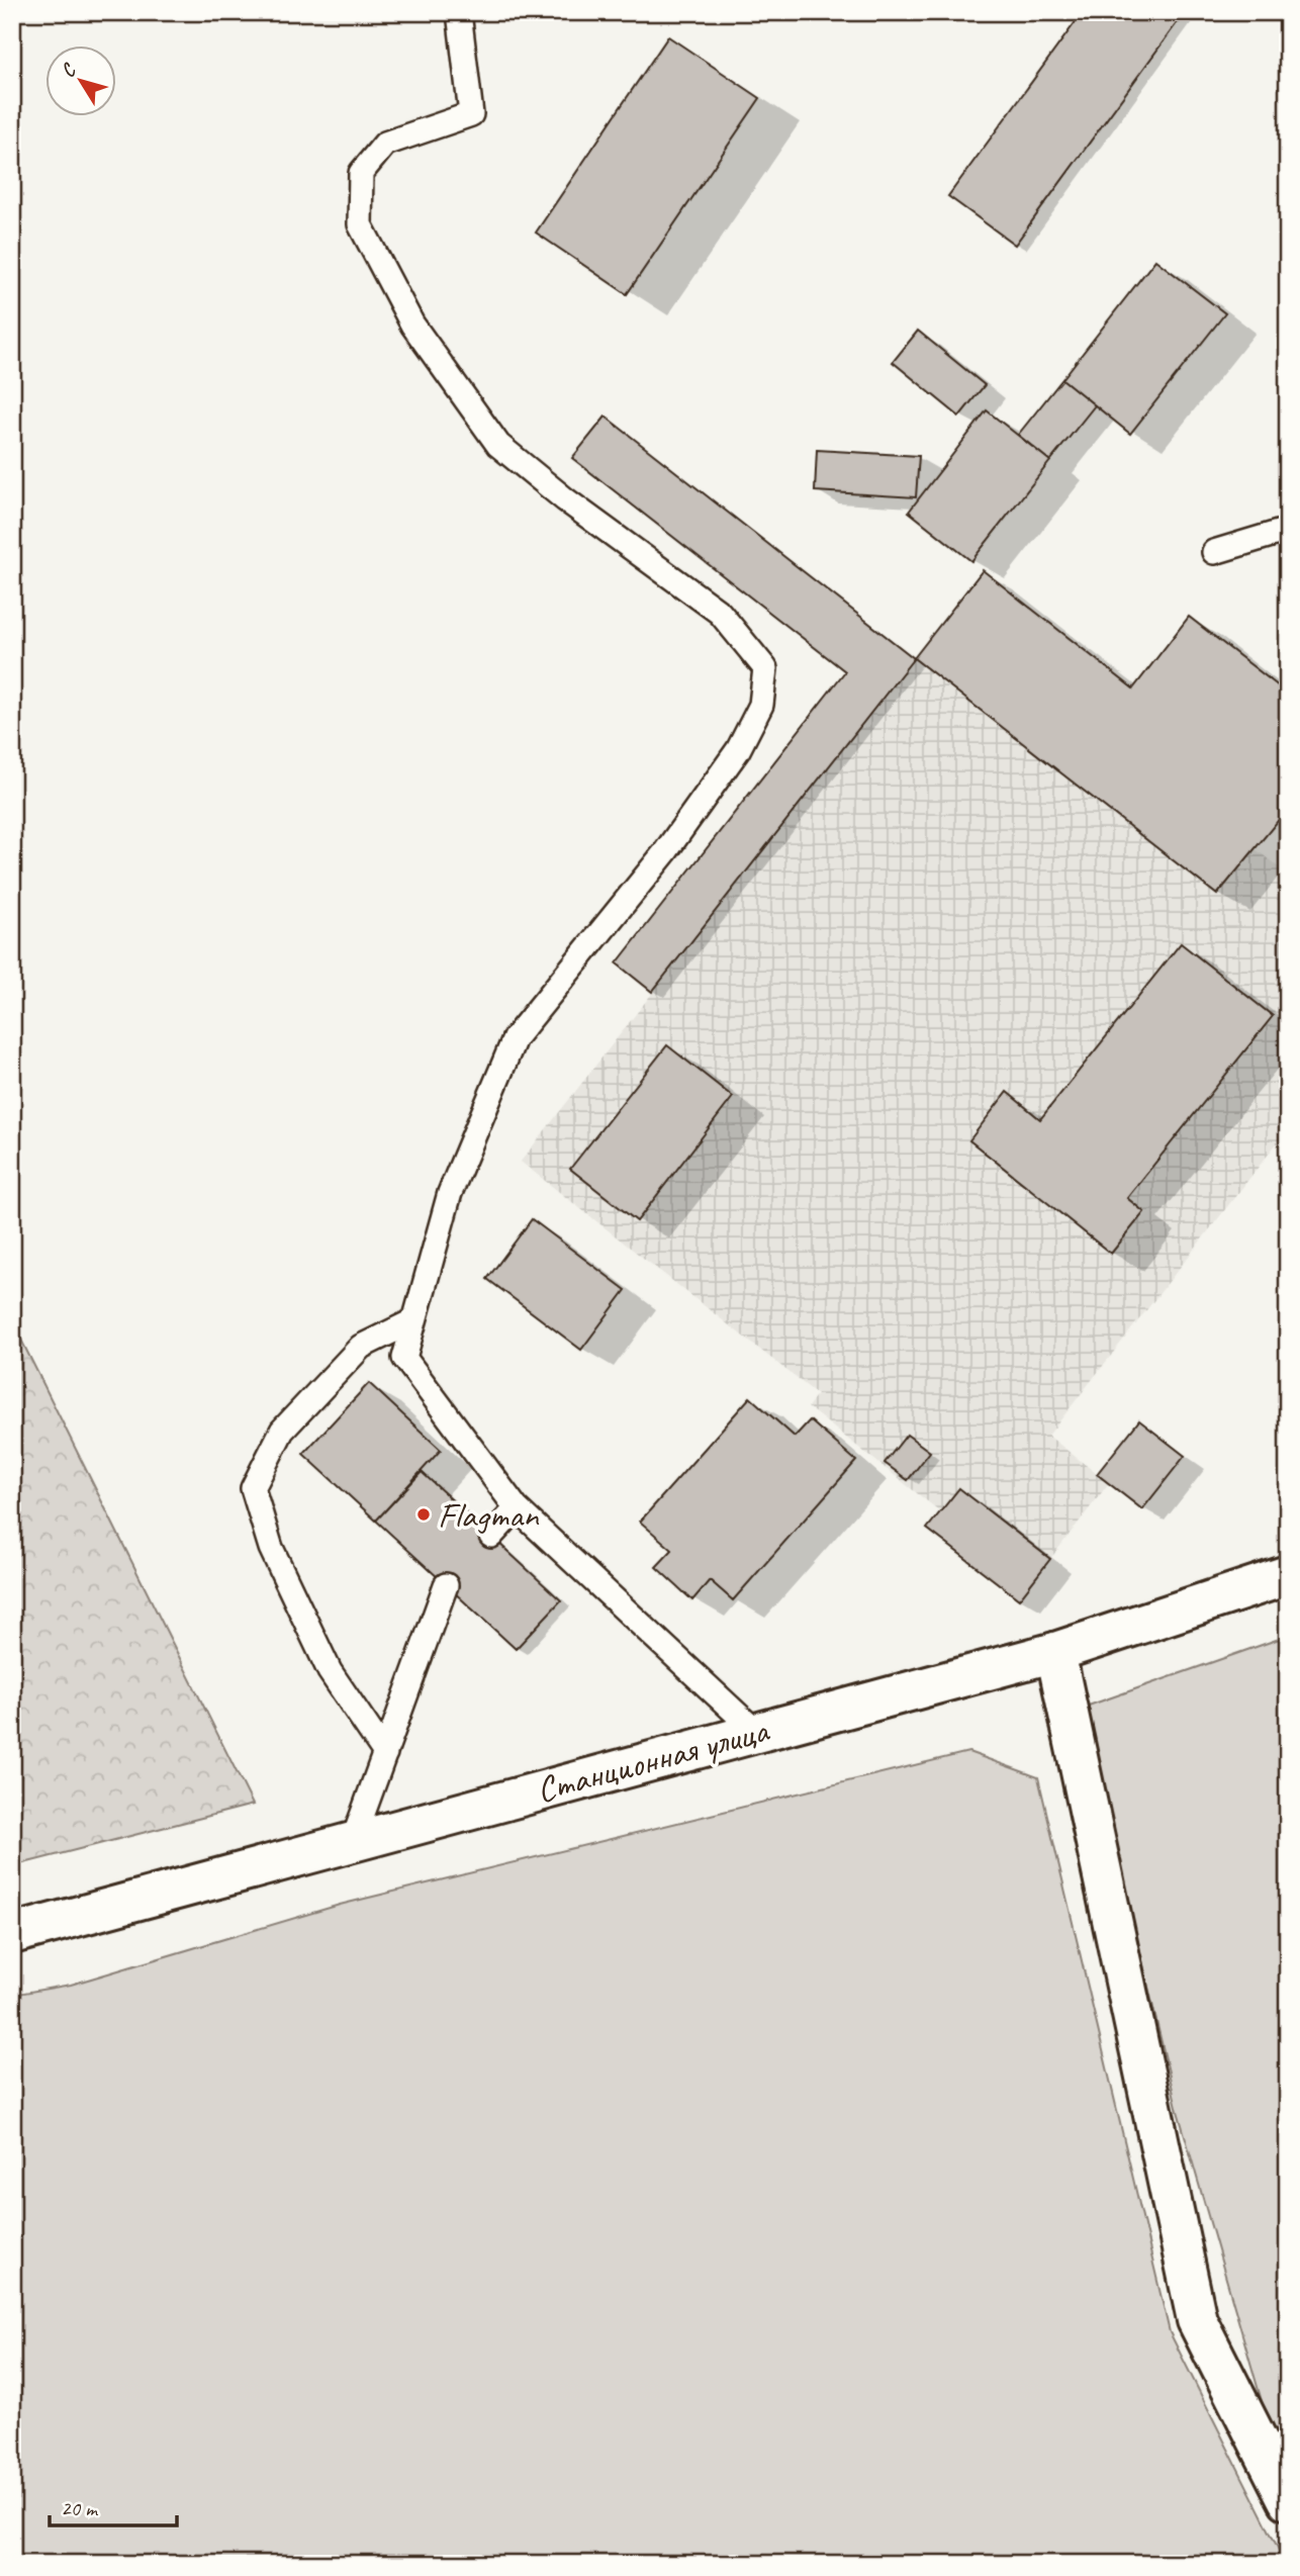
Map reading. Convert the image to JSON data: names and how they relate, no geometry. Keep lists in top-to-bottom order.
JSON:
{
  "streets": {
    "main road": ["Станционная улица"]
  },
  "places": ["Flagman"],
  "scale_bar": "20 m",
  "north": "top left"
}
